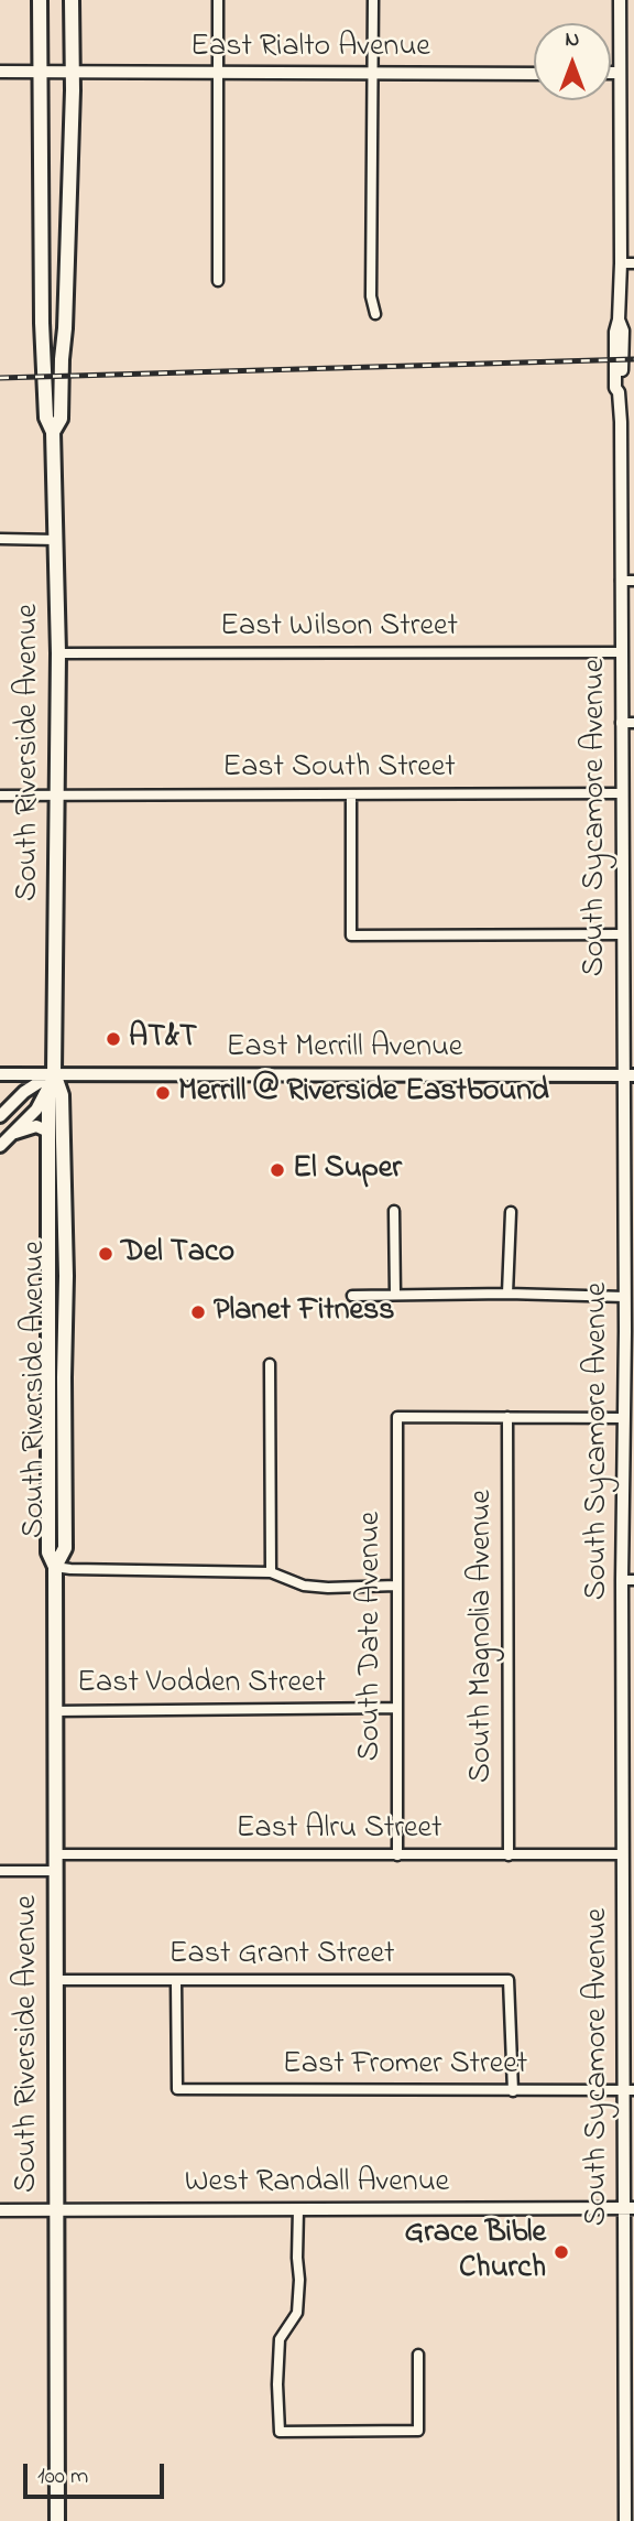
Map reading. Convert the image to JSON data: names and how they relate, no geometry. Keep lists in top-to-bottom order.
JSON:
{
  "streets": {
    "main road": ["South Riverside Avenue", "East Merrill Avenue"],
    "street": [
      "East Rialto Avenue",
      "East Wilson Street",
      "East South Street",
      "South Sycamore Avenue",
      "South Date Avenue",
      "South Magnolia Avenue",
      "East Vodden Street",
      "East Alru Street",
      "East Grant Street",
      "East Fromer Street",
      "West Randall Avenue"
    ]
  },
  "crossings": [
    ["East Rialto Avenue", "South Riverside Avenue"],
    ["East Wilson Street", "South Riverside Avenue"],
    ["East Wilson Street", "South Sycamore Avenue"],
    ["South Riverside Avenue", "East South Street"],
    ["South Riverside Avenue", "East Merrill Avenue"],
    ["South Riverside Avenue", "East Vodden Street"],
    ["South Riverside Avenue", "East Alru Street"],
    ["South Riverside Avenue", "East Grant Street"],
    ["South Riverside Avenue", "West Randall Avenue"],
    ["East South Street", "South Sycamore Avenue"],
    ["South Sycamore Avenue", "East Merrill Avenue"],
    ["South Sycamore Avenue", "East Alru Street"],
    ["South Sycamore Avenue", "East Fromer Street"],
    ["South Sycamore Avenue", "West Randall Avenue"],
    ["South Date Avenue", "South Magnolia Avenue"],
    ["South Date Avenue", "East Vodden Street"],
    ["South Date Avenue", "East Alru Street"],
    ["South Magnolia Avenue", "East Alru Street"],
    ["East Grant Street", "East Fromer Street"]
  ],
  "places": [
    "AT&T",
    "Merrill @ Riverside Eastbound",
    "El Super",
    "Del Taco",
    "Planet Fitness",
    "Grace Bible Church"
  ],
  "scale_bar": "100 m",
  "north": "top"
}
